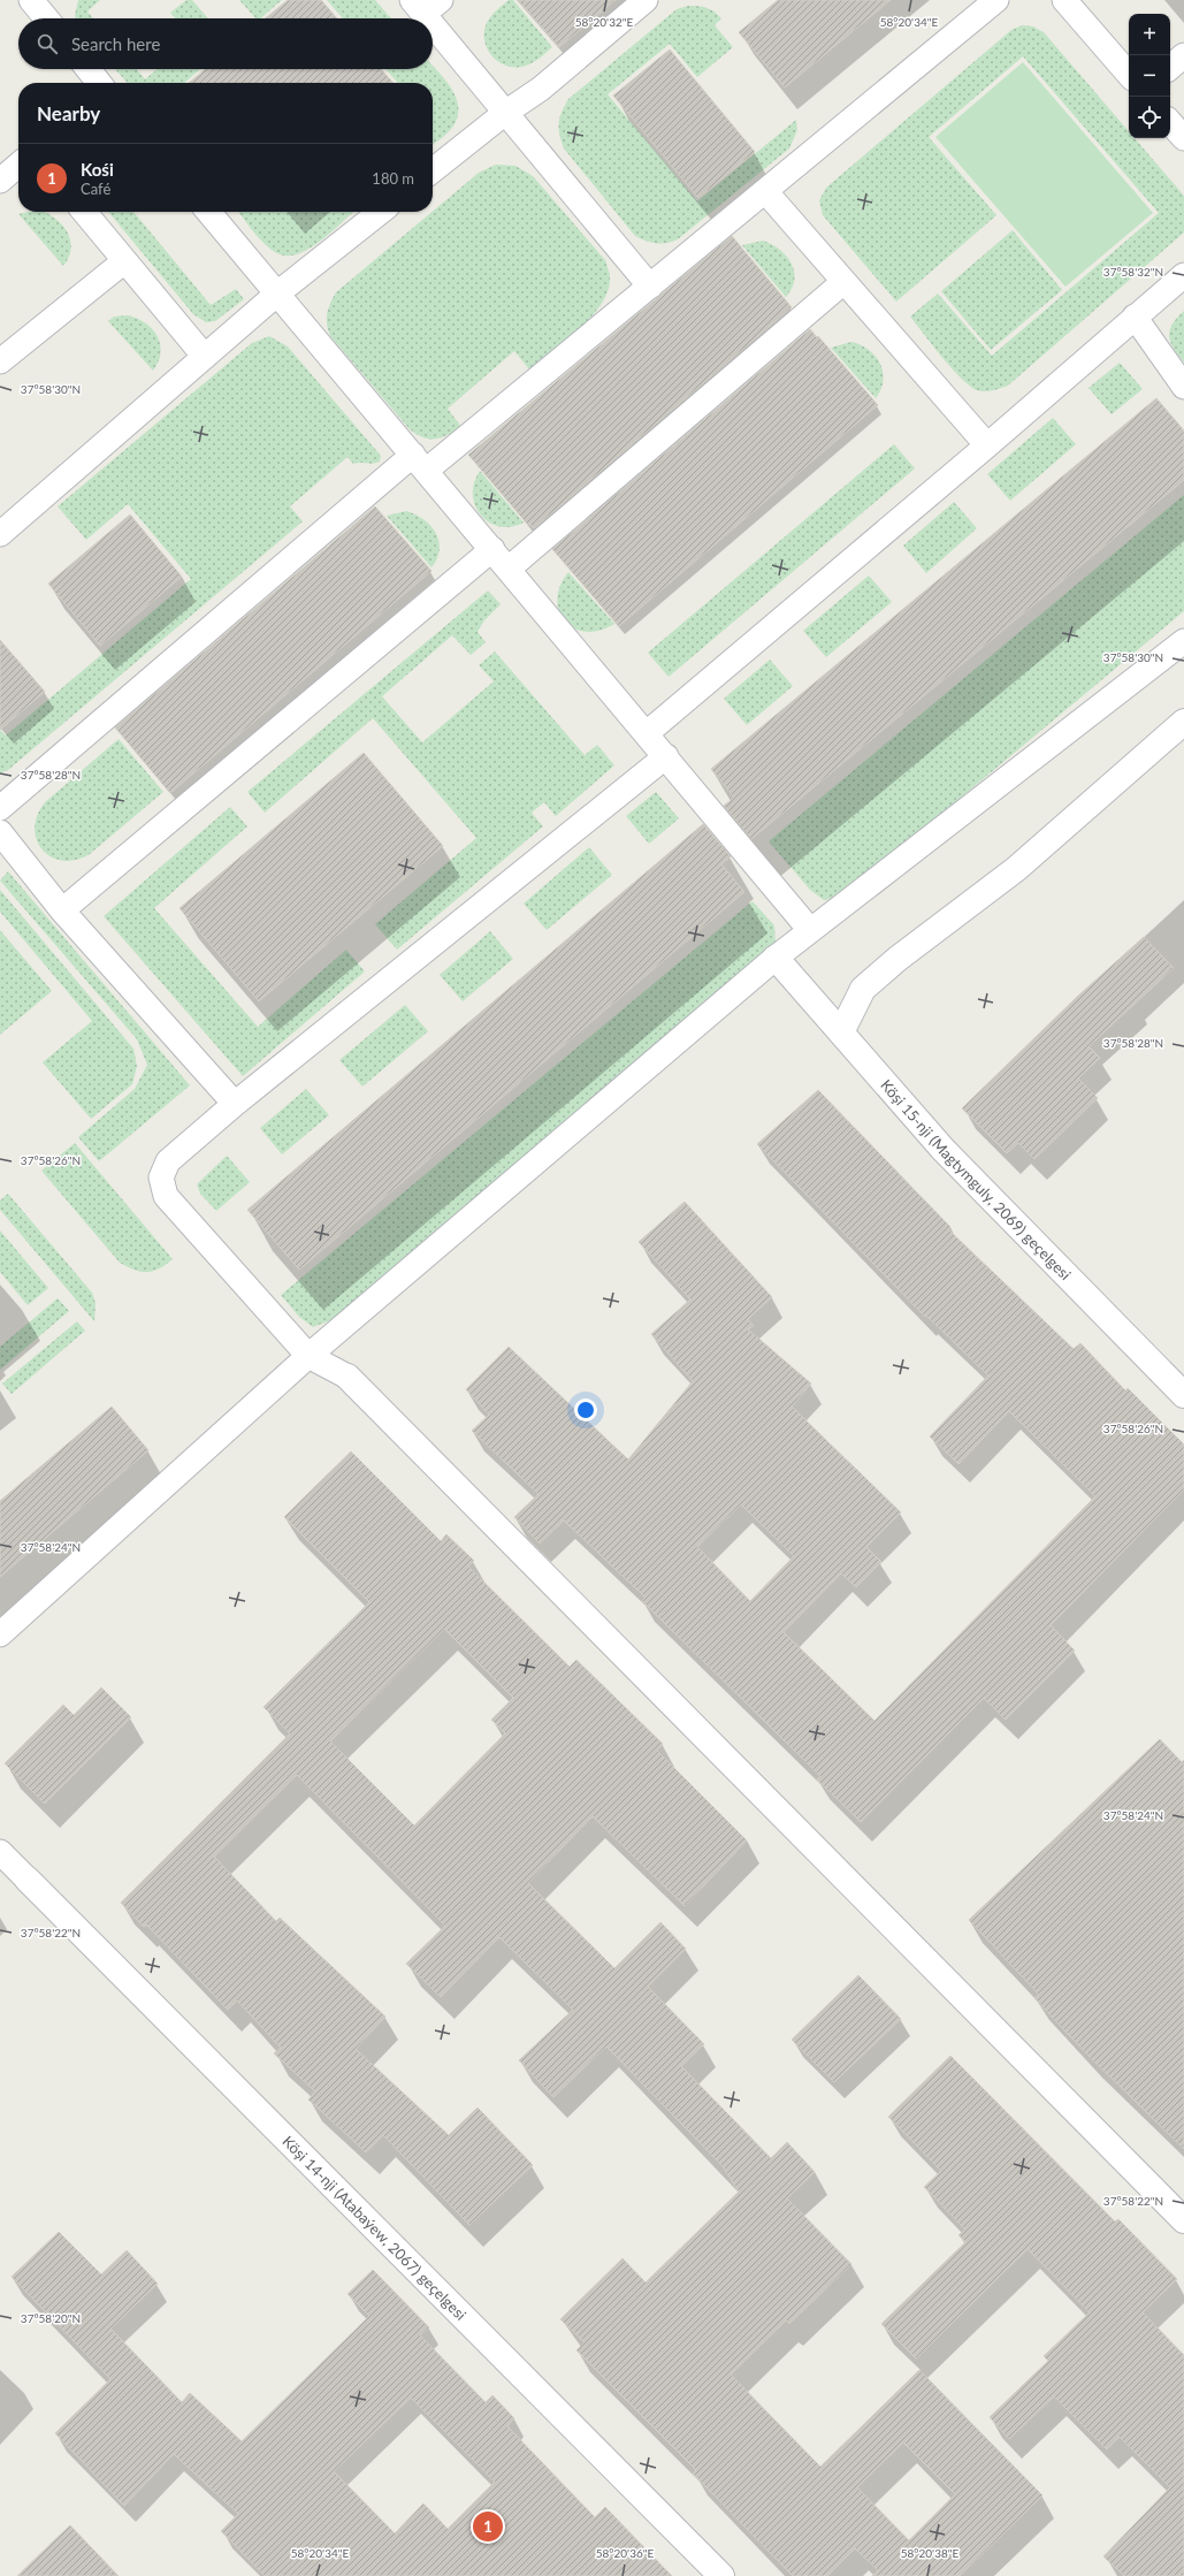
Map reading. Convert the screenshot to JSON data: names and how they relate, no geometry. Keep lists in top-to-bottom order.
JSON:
{
  "streets": {
    "street": ["Köşi 15-nji (Magtymguly, 2069) geçelgesi", "Köşi 14-nji (Atabaýew, 2067) geçelgesi"]
  },
  "page": {
    "map_buttons": ["+", "−"],
    "search": "Search here",
    "heading": "Nearby",
    "list": [
      {
        "mark": "1",
        "name": "Kośi",
        "note": "Café",
        "value": "180 m"
      }
    ],
    "pins": "1"
  },
  "coordinates": [
    "58°20'32\"E",
    "58°20'34\"E",
    "37°58'32\"N",
    "37°58'30\"N",
    "37°58'28\"N",
    "37°58'26\"N",
    "37°58'24\"N",
    "37°58'22\"N",
    "37°58'20\"N",
    "58°20'36\"E",
    "58°20'38\"E"
  ]
}
